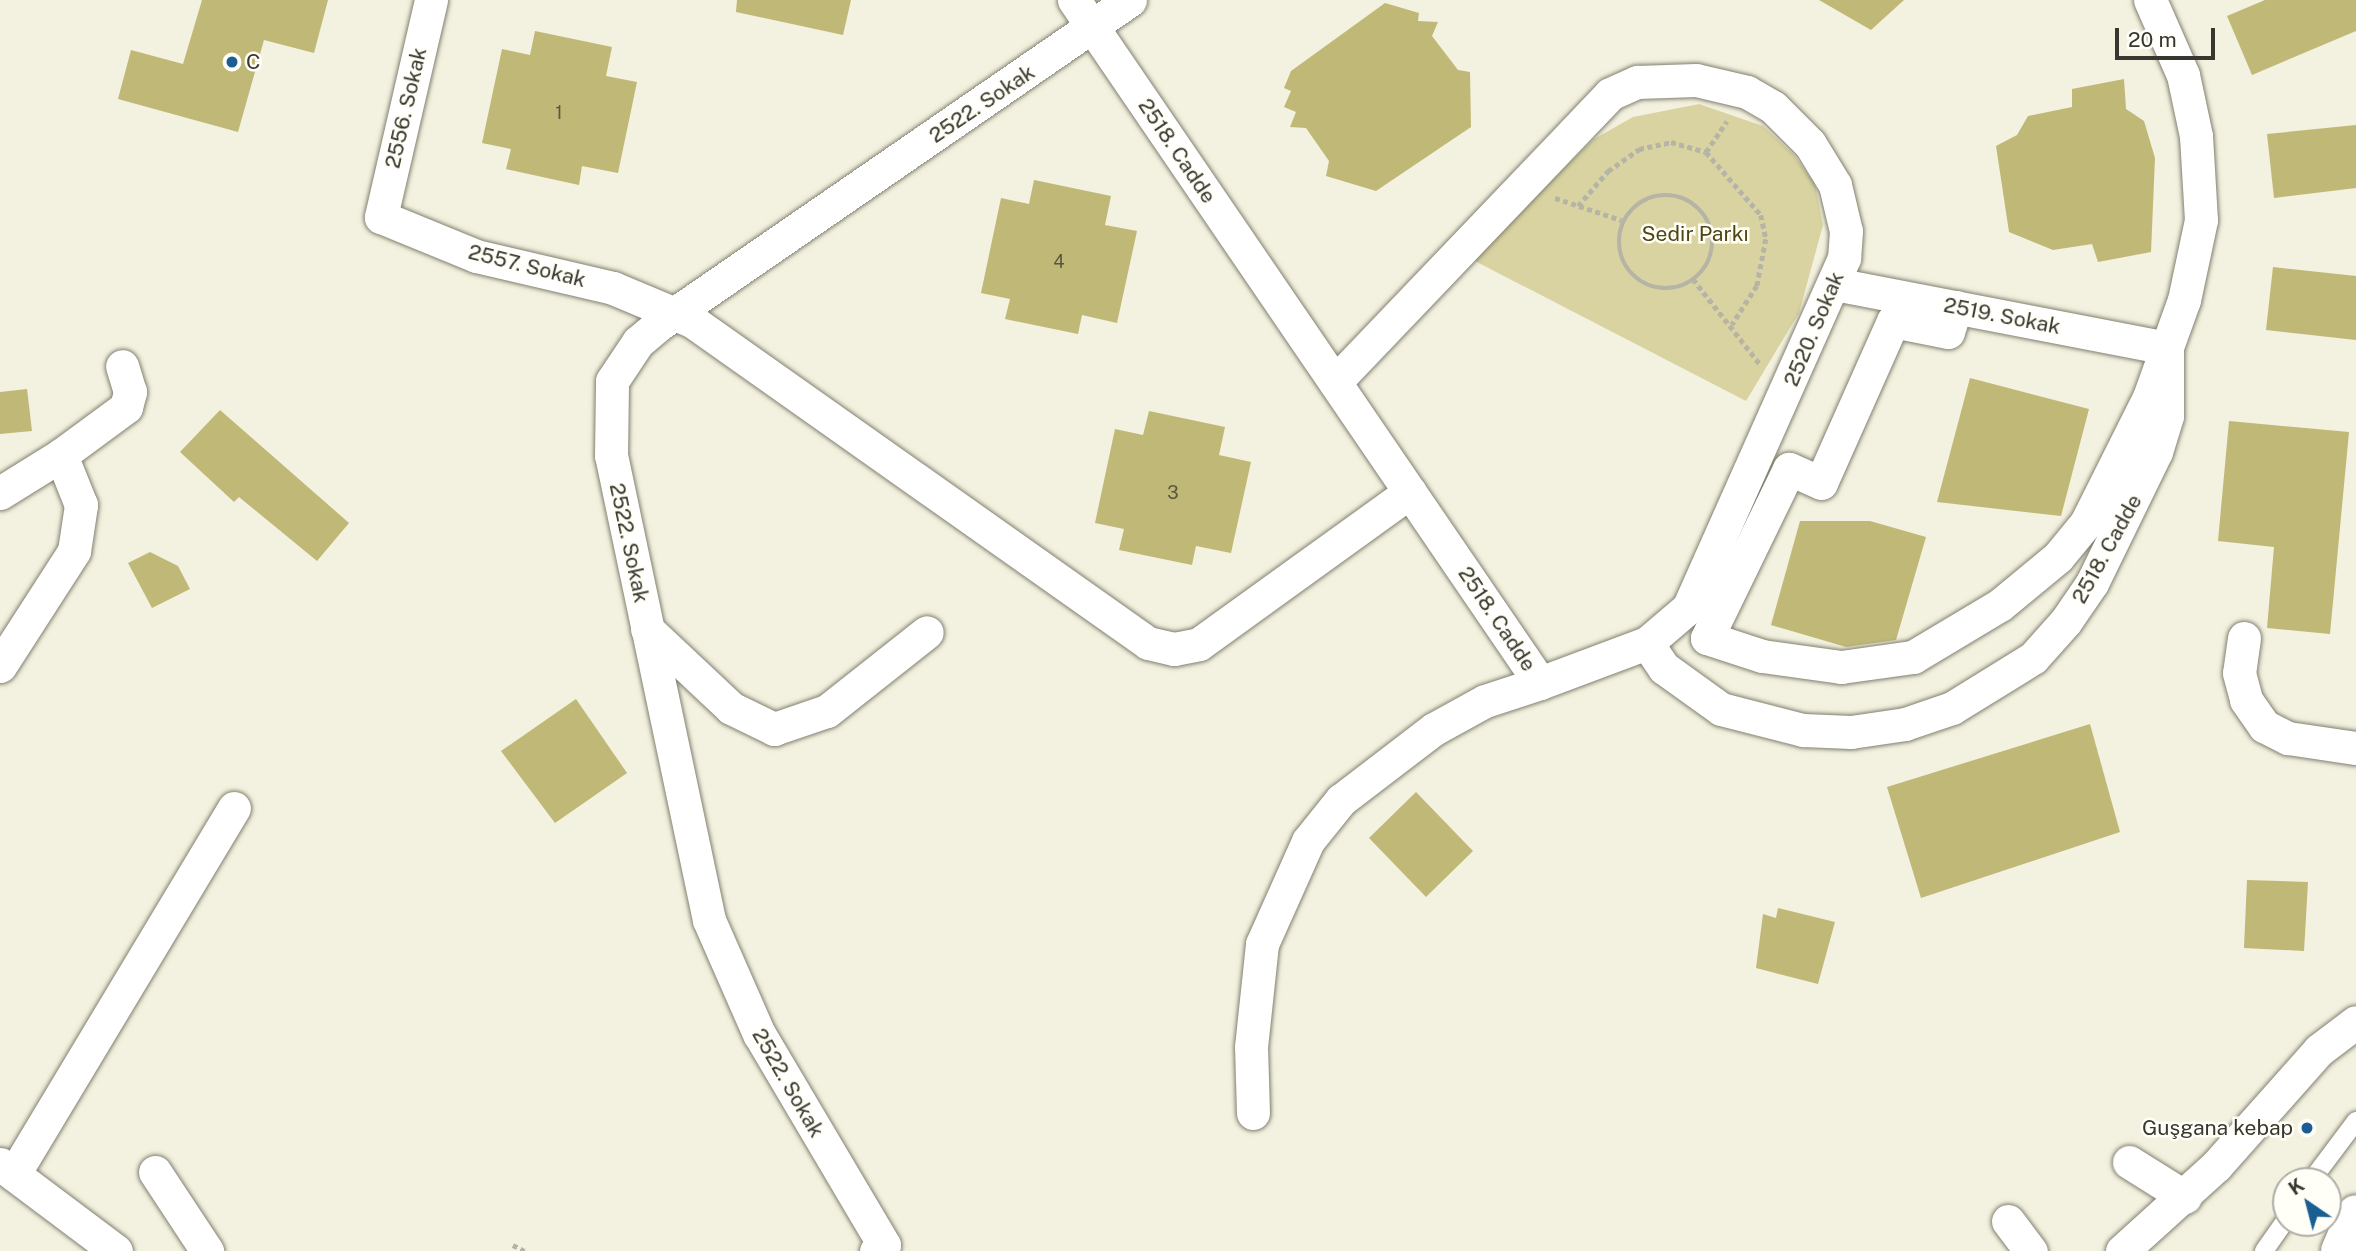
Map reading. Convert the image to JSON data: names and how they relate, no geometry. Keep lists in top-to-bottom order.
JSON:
{
  "streets": {
    "street": [
      "2522. Sokak",
      "2556. Sokak",
      "2518. Cadde",
      "2557. Sokak",
      "2519. Sokak",
      "2520. Sokak"
    ]
  },
  "crossings": [
    ["2522. Sokak", "2518. Cadde"],
    ["2522. Sokak", "2557. Sokak"],
    ["2556. Sokak", "2557. Sokak"],
    ["2518. Cadde", "2557. Sokak"],
    ["2518. Cadde", "2519. Sokak"],
    ["2518. Cadde", "2520. Sokak"],
    ["2519. Sokak", "2520. Sokak"]
  ],
  "parks": ["Sedir Parkı"],
  "places": ["C", "Guşgana kebap"],
  "house_numbers": ["1", "4", "3"],
  "scale_bar": "20 m",
  "north": "top left"
}
